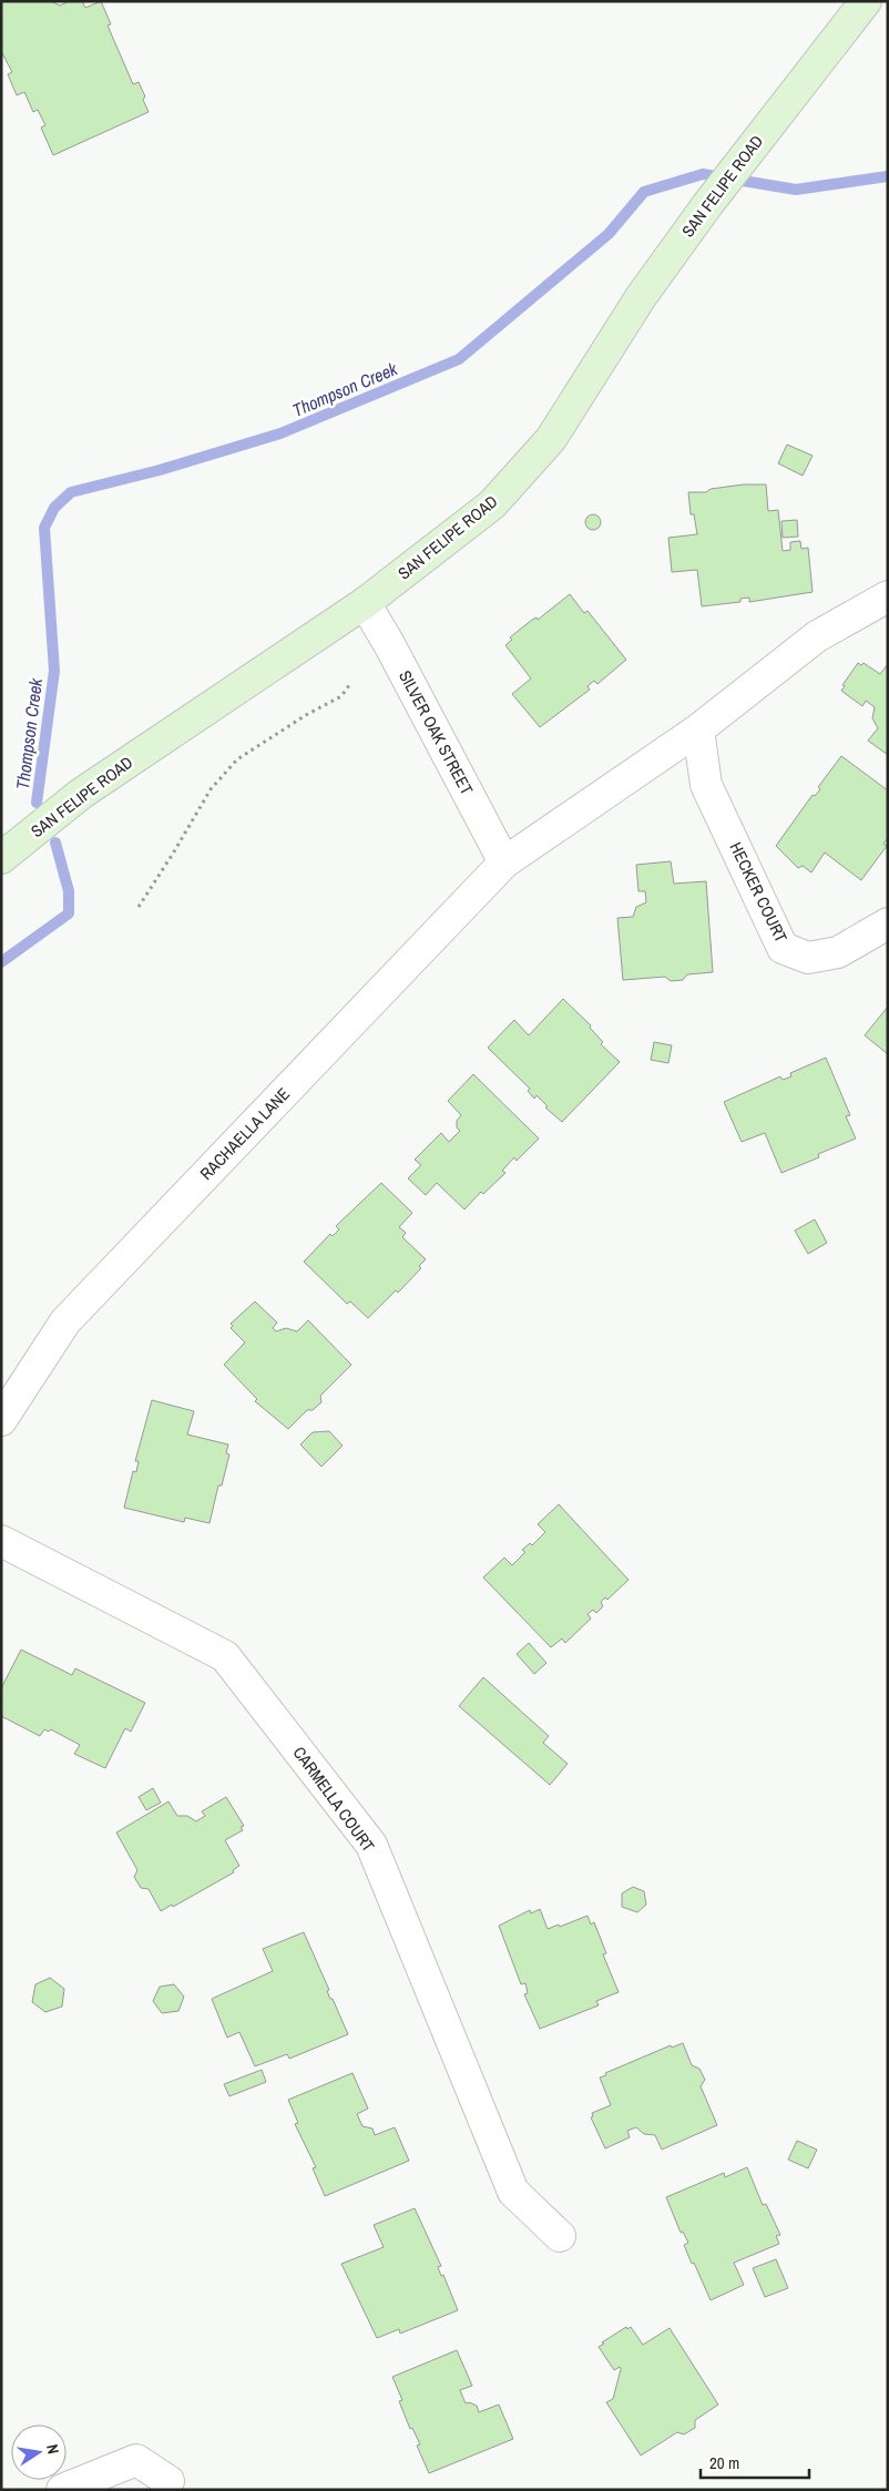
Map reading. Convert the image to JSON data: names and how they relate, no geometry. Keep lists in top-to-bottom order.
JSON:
{
  "streets": {
    "street": [
      "SAN FELIPE ROAD",
      "SILVER OAK STREET",
      "HECKER COURT",
      "RACHAELLA LANE",
      "CARMELLA COURT"
    ]
  },
  "crossings": [
    ["SAN FELIPE ROAD", "SILVER OAK STREET"],
    ["SILVER OAK STREET", "RACHAELLA LANE"]
  ],
  "water": ["Thompson Creek"],
  "scale_bar": "20 m",
  "north": "right"
}
